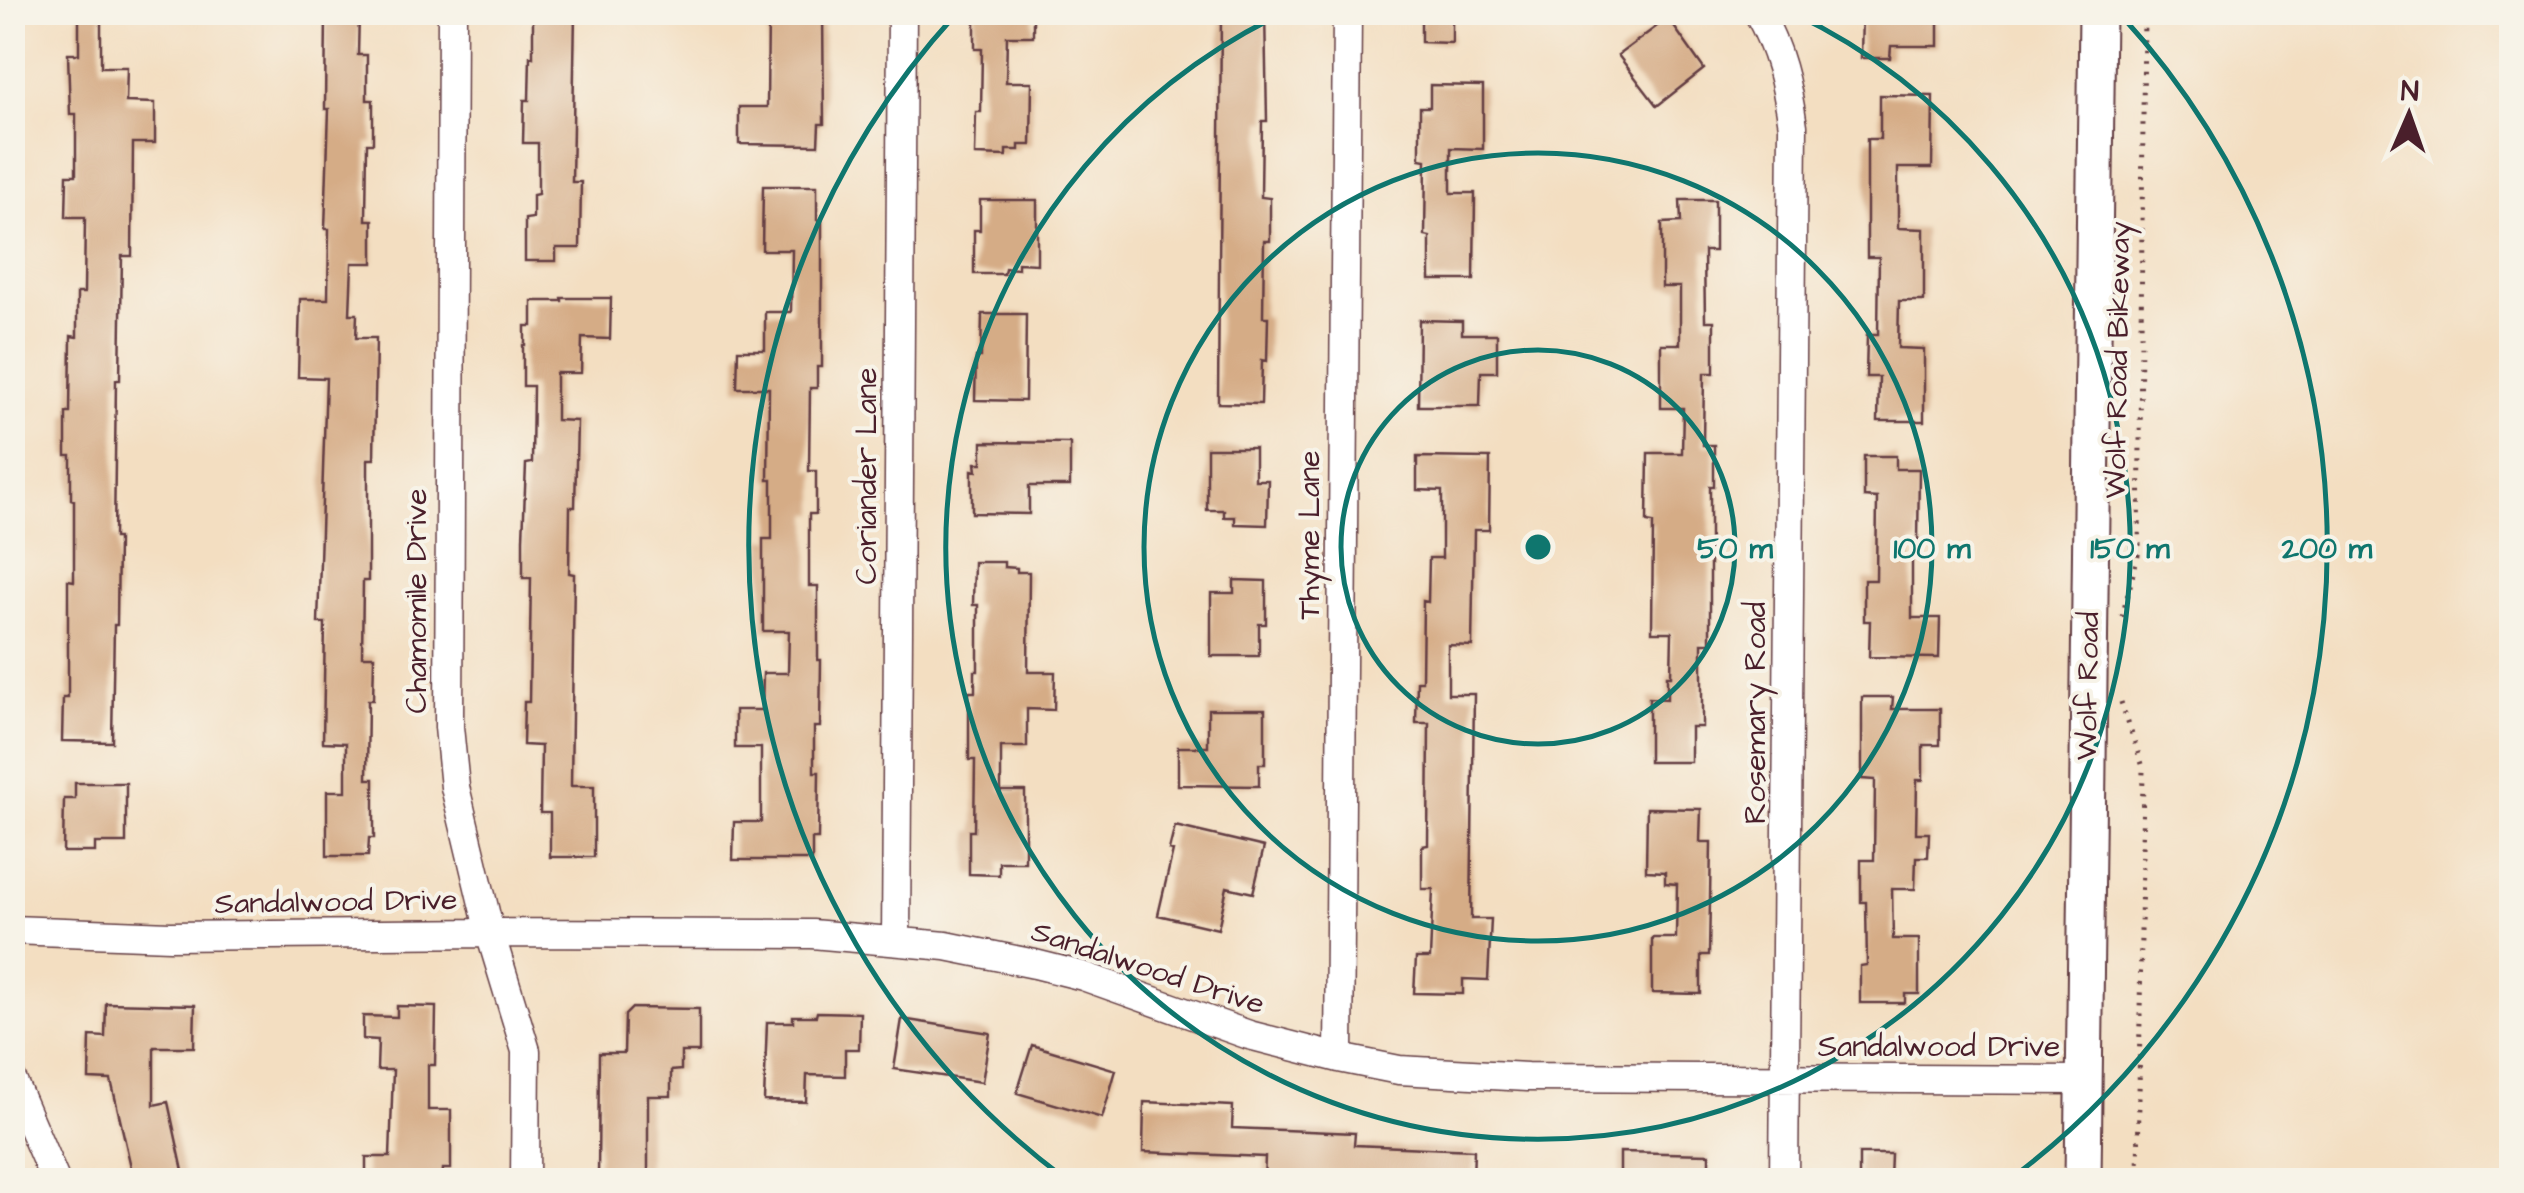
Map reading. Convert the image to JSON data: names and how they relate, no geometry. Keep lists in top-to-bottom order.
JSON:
{
  "streets": {
    "main road": ["Wolf Road"],
    "street": [
      "Coriander Lane",
      "Thyme Lane",
      "Chamomile Drive",
      "Rosemary Road",
      "Sandalwood Drive"
    ],
    "path": ["Wolf Road Bikeway"]
  },
  "crossings": [
    ["Coriander Lane", "Sandalwood Drive"],
    ["Thyme Lane", "Sandalwood Drive"],
    ["Chamomile Drive", "Sandalwood Drive"],
    ["Wolf Road", "Sandalwood Drive"],
    ["Rosemary Road", "Sandalwood Drive"]
  ],
  "north": "top",
  "rings": [
    "50 m",
    "100 m",
    "150 m",
    "200 m"
  ]
}
